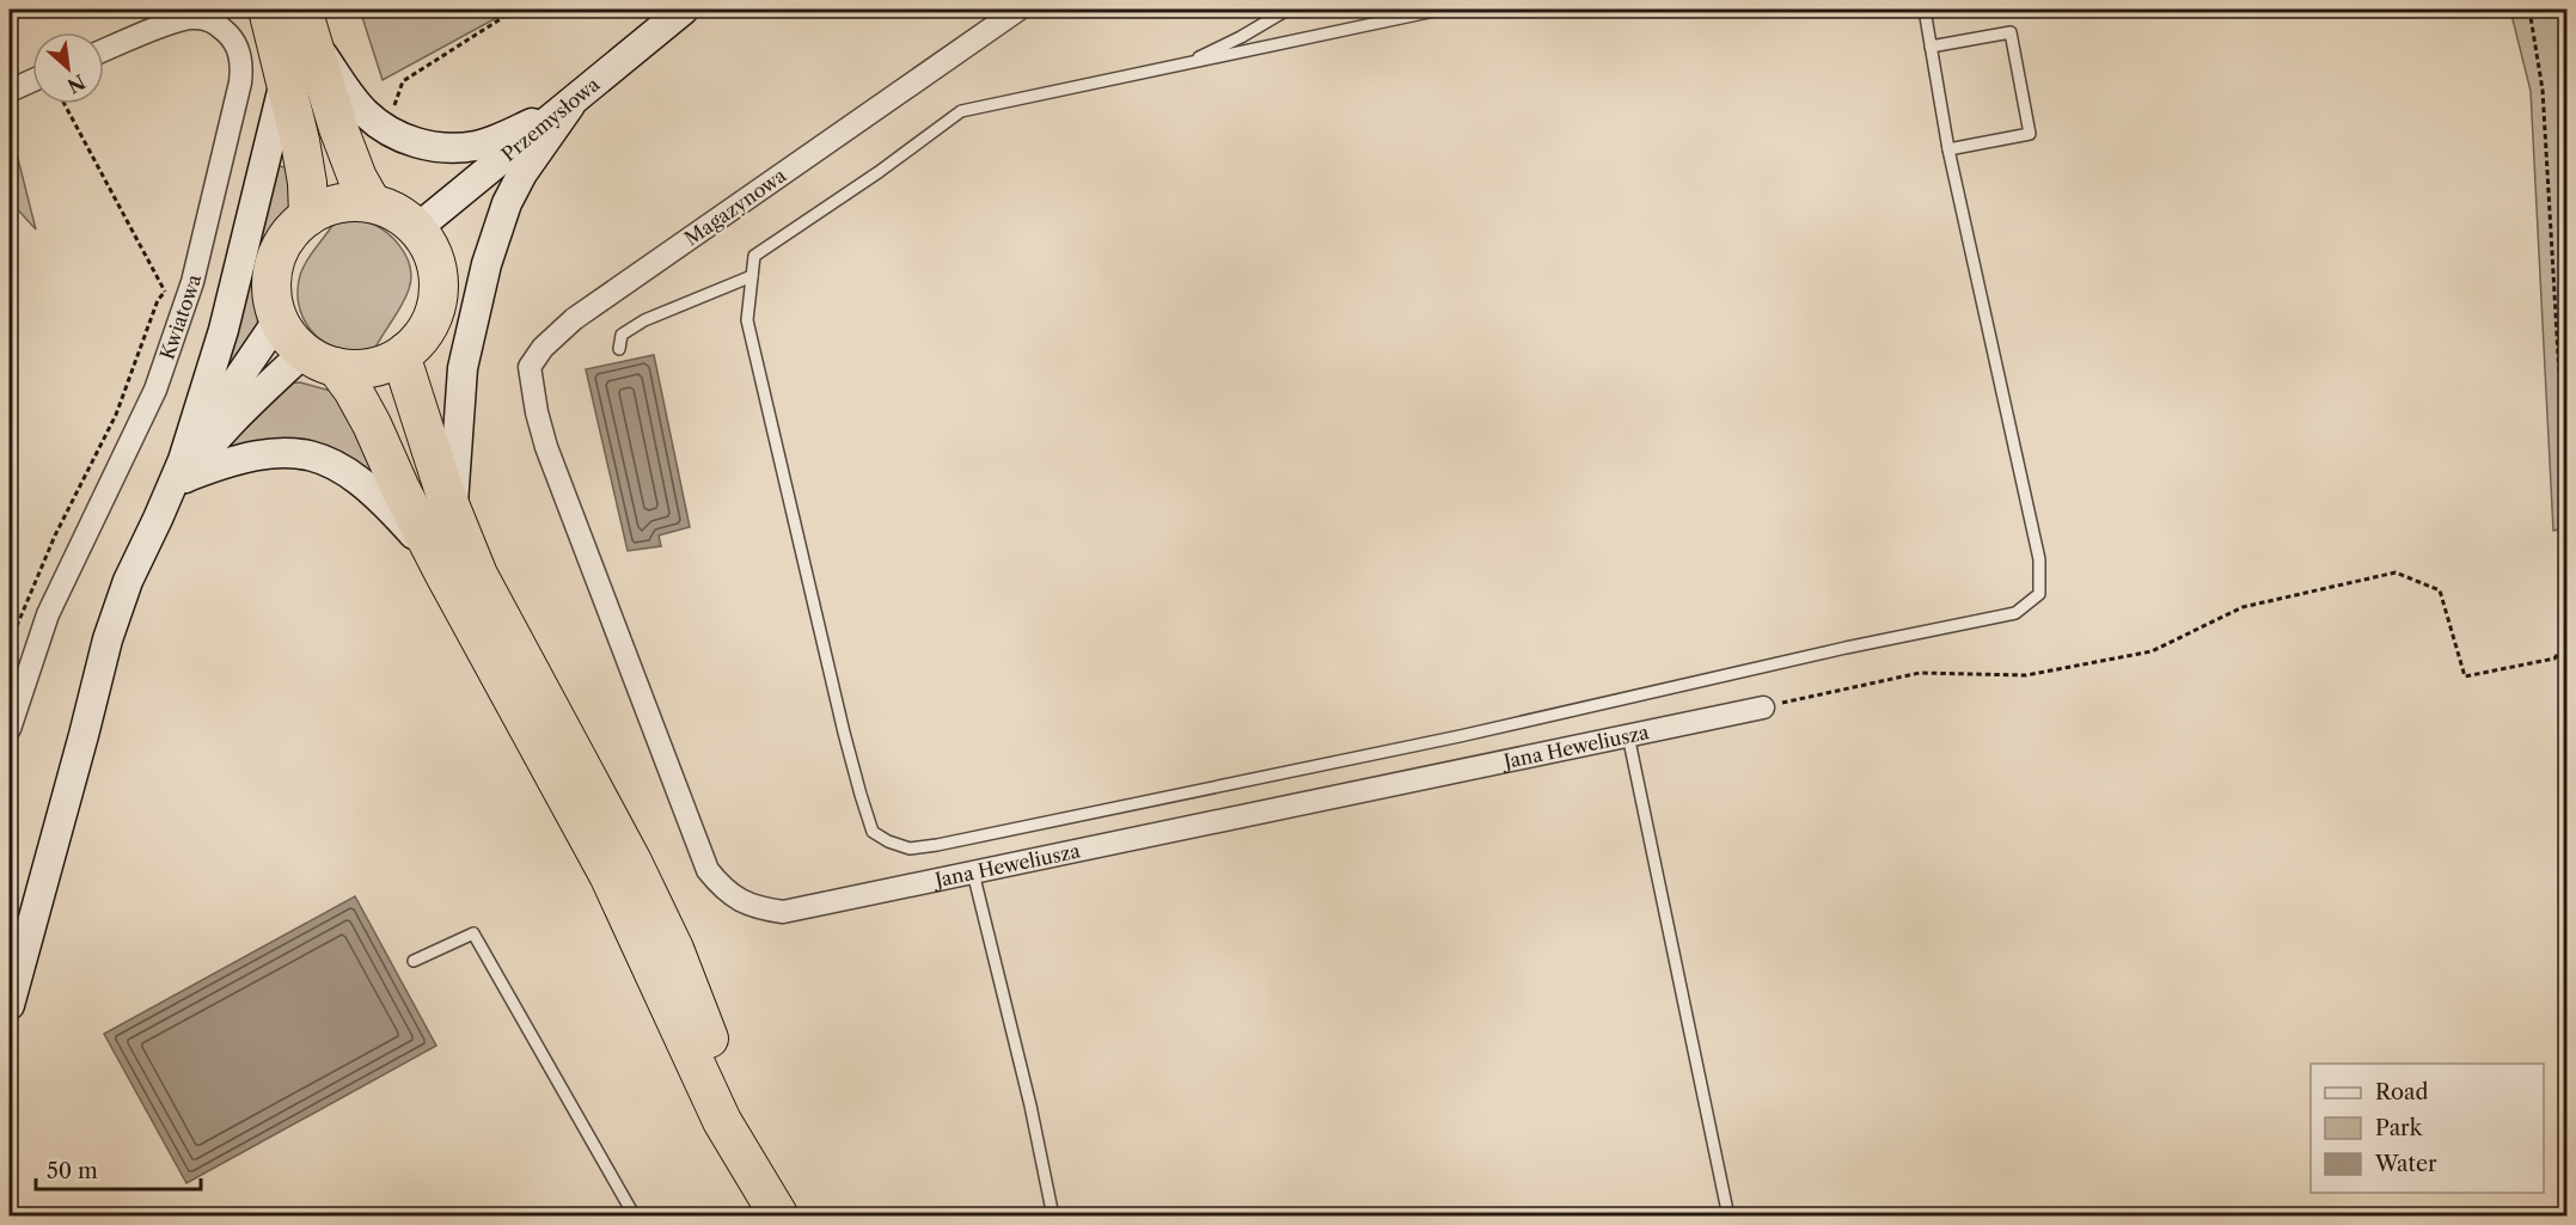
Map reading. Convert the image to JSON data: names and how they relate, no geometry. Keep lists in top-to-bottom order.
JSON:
{
  "streets": {
    "main road": ["Przemysłowa"],
    "street": ["Magazynowa", "Kwiatowa", "Jana Heweliusza"]
  },
  "crossings": [
    ["Magazynowa", "Jana Heweliusza"]
  ],
  "legend": ["Road", "Park", "Water"],
  "scale_bar": "50 m",
  "north": "bottom right"
}
